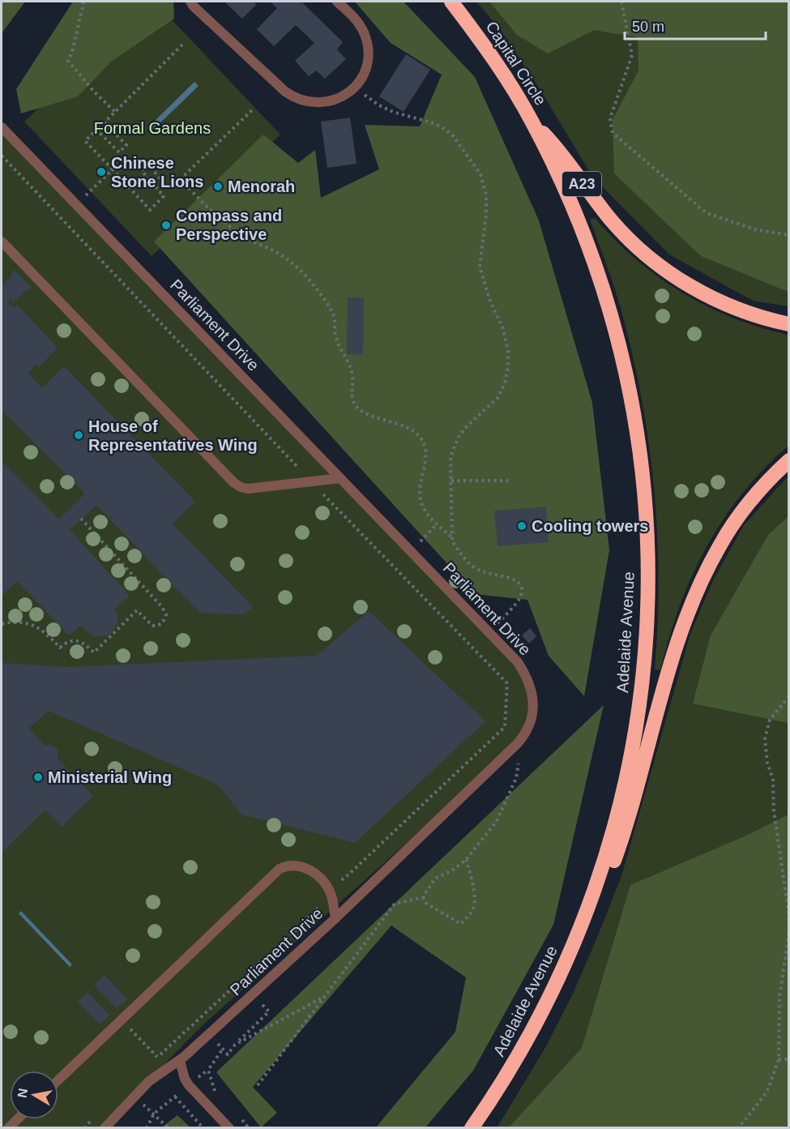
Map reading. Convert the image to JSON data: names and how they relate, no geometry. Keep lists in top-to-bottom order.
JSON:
{
  "streets": {
    "highway": ["Capital Circle", "A23", "Adelaide Avenue"],
    "street": ["Parliament Drive"]
  },
  "crossings": [
    ["Capital Circle", "A23"],
    ["Capital Circle", "Adelaide Avenue"],
    ["A23", "Adelaide Avenue"]
  ],
  "parks": ["Formal Gardens"],
  "places": [
    "Chinese Stone Lions",
    "Menorah",
    "Compass and Perspective",
    "House of Representatives Wing",
    "Cooling towers",
    "Ministerial Wing"
  ],
  "scale_bar": "50 m",
  "north": "left"
}
